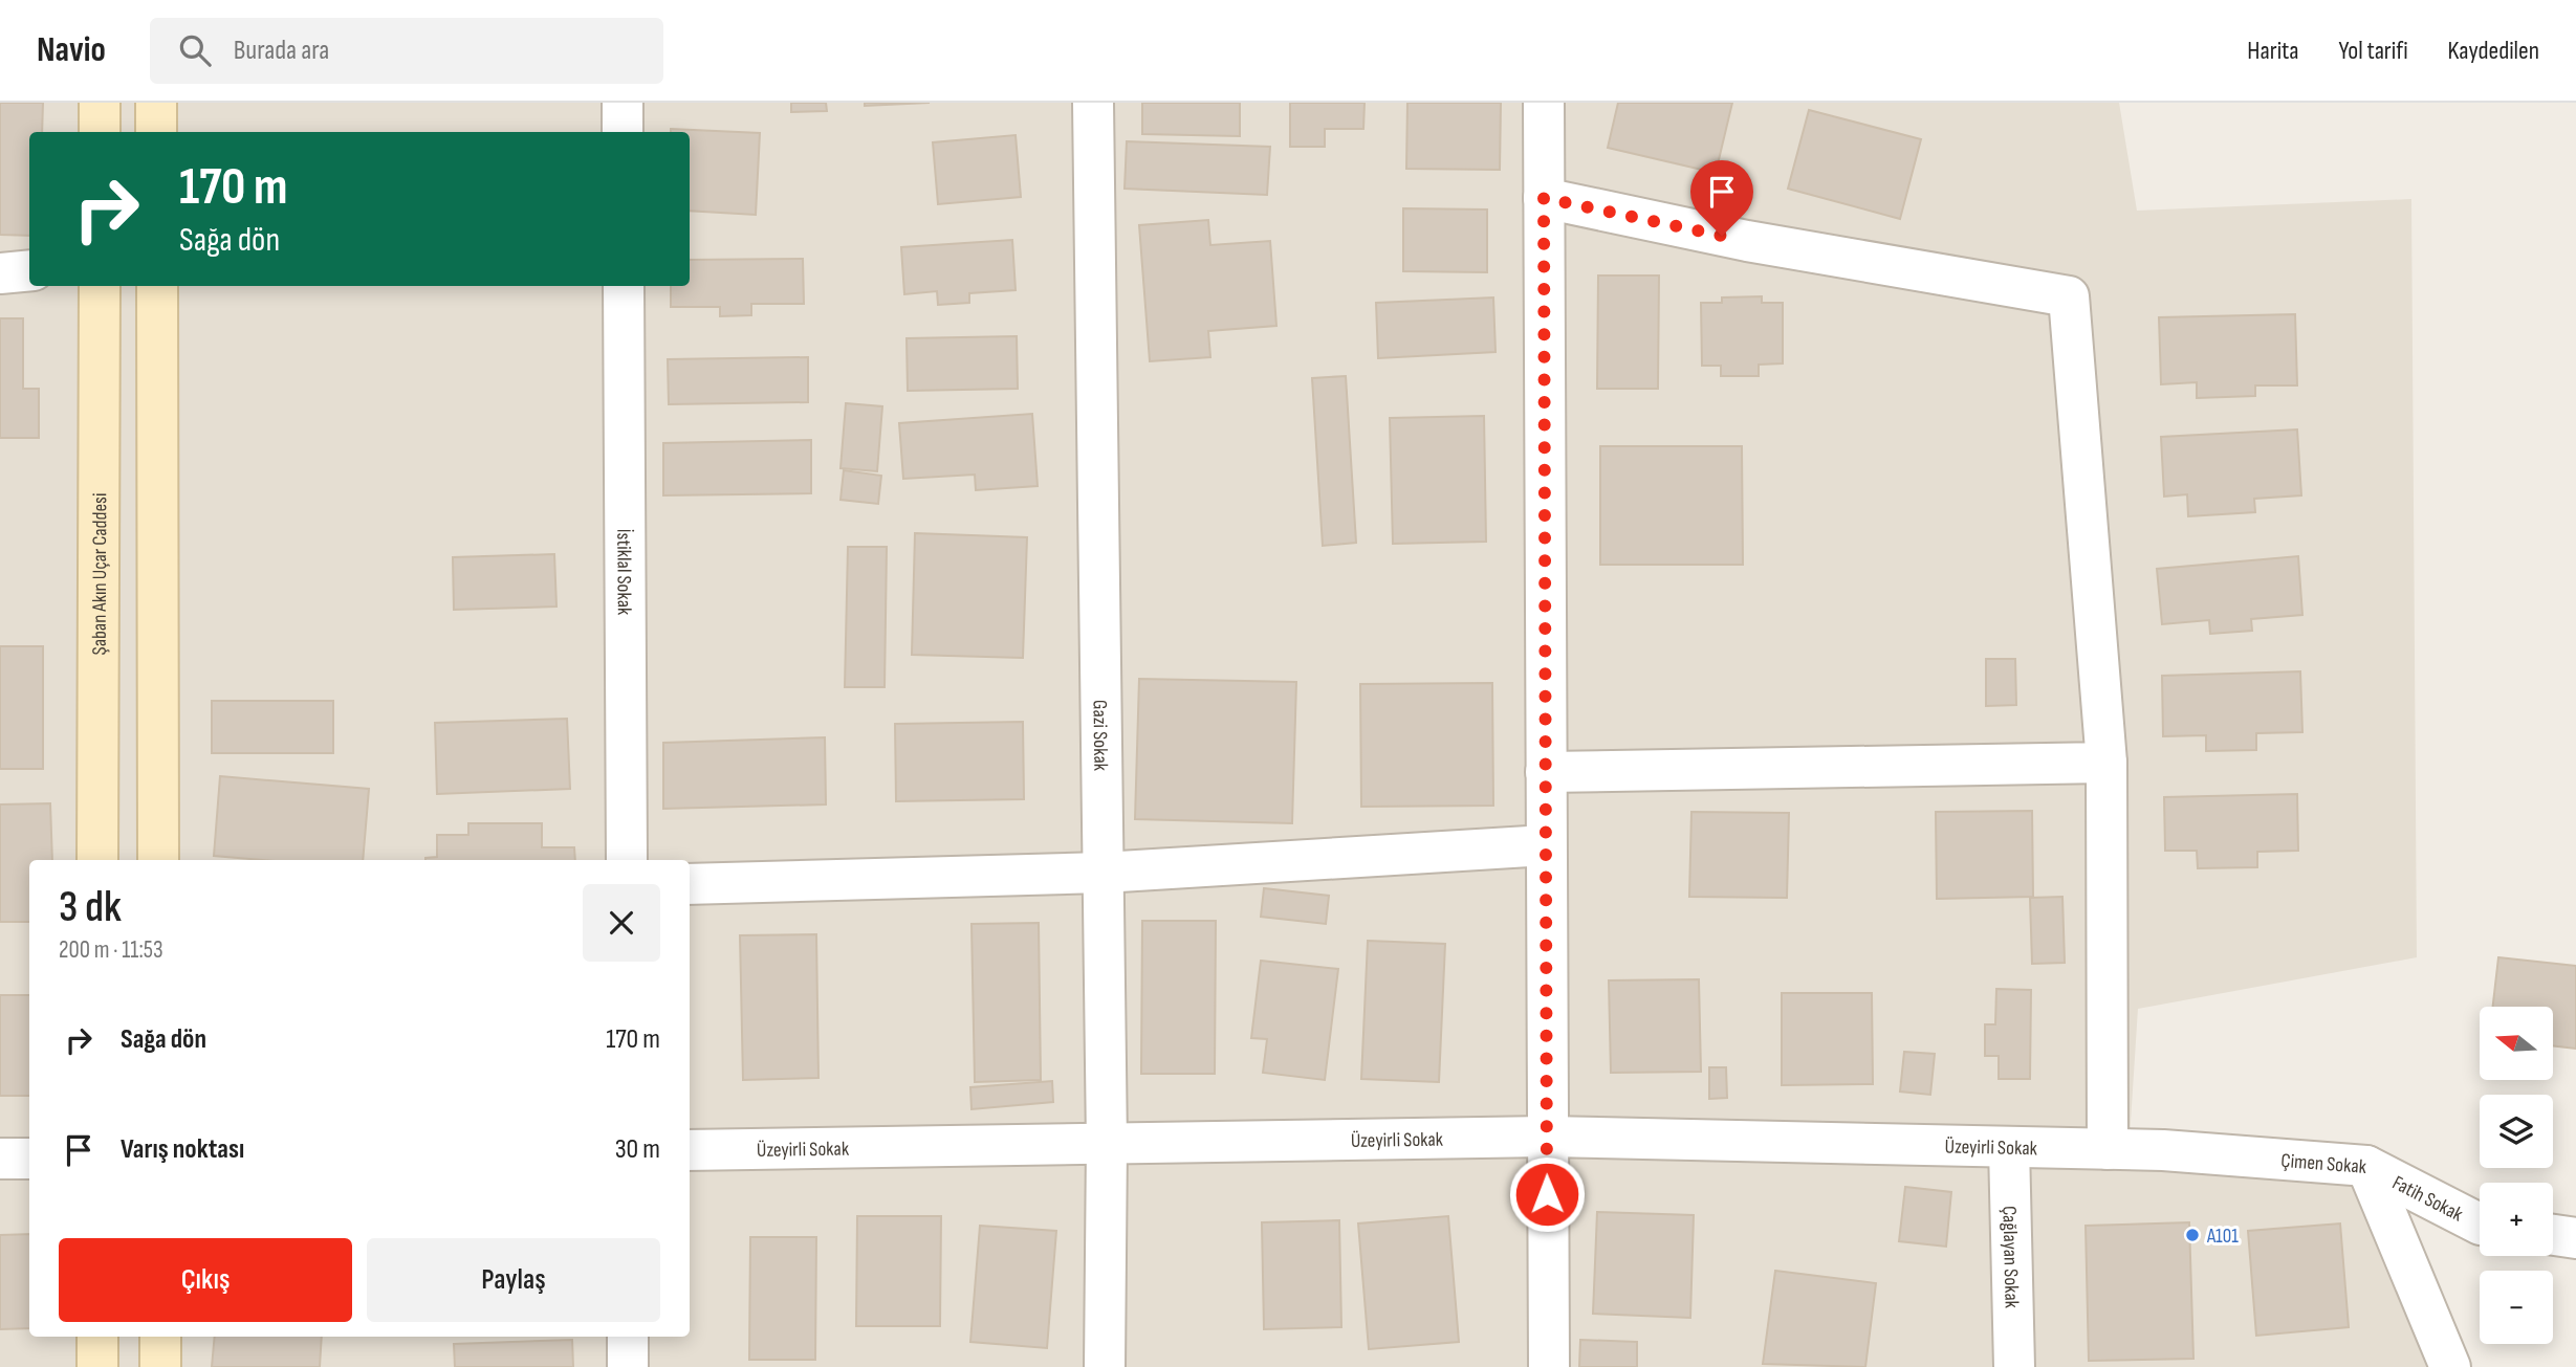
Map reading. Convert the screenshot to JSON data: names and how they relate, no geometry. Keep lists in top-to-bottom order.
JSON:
{
  "streets": {
    "main road": ["Şaban Akın Uçar Caddesi"],
    "street": [
      "İstiklal Sokak",
      "Gazi Sokak",
      "Üzeyirli Sokak",
      "Çimen Sokak",
      "Fatih Sokak",
      "Çağlayan Sokak"
    ]
  },
  "crossings": [
    ["Gazi Sokak", "Üzeyirli Sokak"],
    ["Üzeyirli Sokak", "Çimen Sokak"],
    ["Üzeyirli Sokak", "Çağlayan Sokak"],
    ["Çimen Sokak", "Fatih Sokak"]
  ],
  "places": ["A101"],
  "north": "left",
  "page": {
    "header": "Navio",
    "search": "Burada ara",
    "nav": ["Harita", "Yol tarifi", "Kaydedilen"],
    "turn": ["170 m", "Sağa dön"],
    "heading": ["3 dk", "200 m · 11:53"],
    "list": [
      {
        "name": "Sağa dön",
        "value": "170 m"
      },
      {
        "name": "Varış noktası",
        "value": "30 m"
      }
    ],
    "map_buttons": ["+", "−"],
    "buttons": ["Çıkış", "Paylaş"]
  }
}
